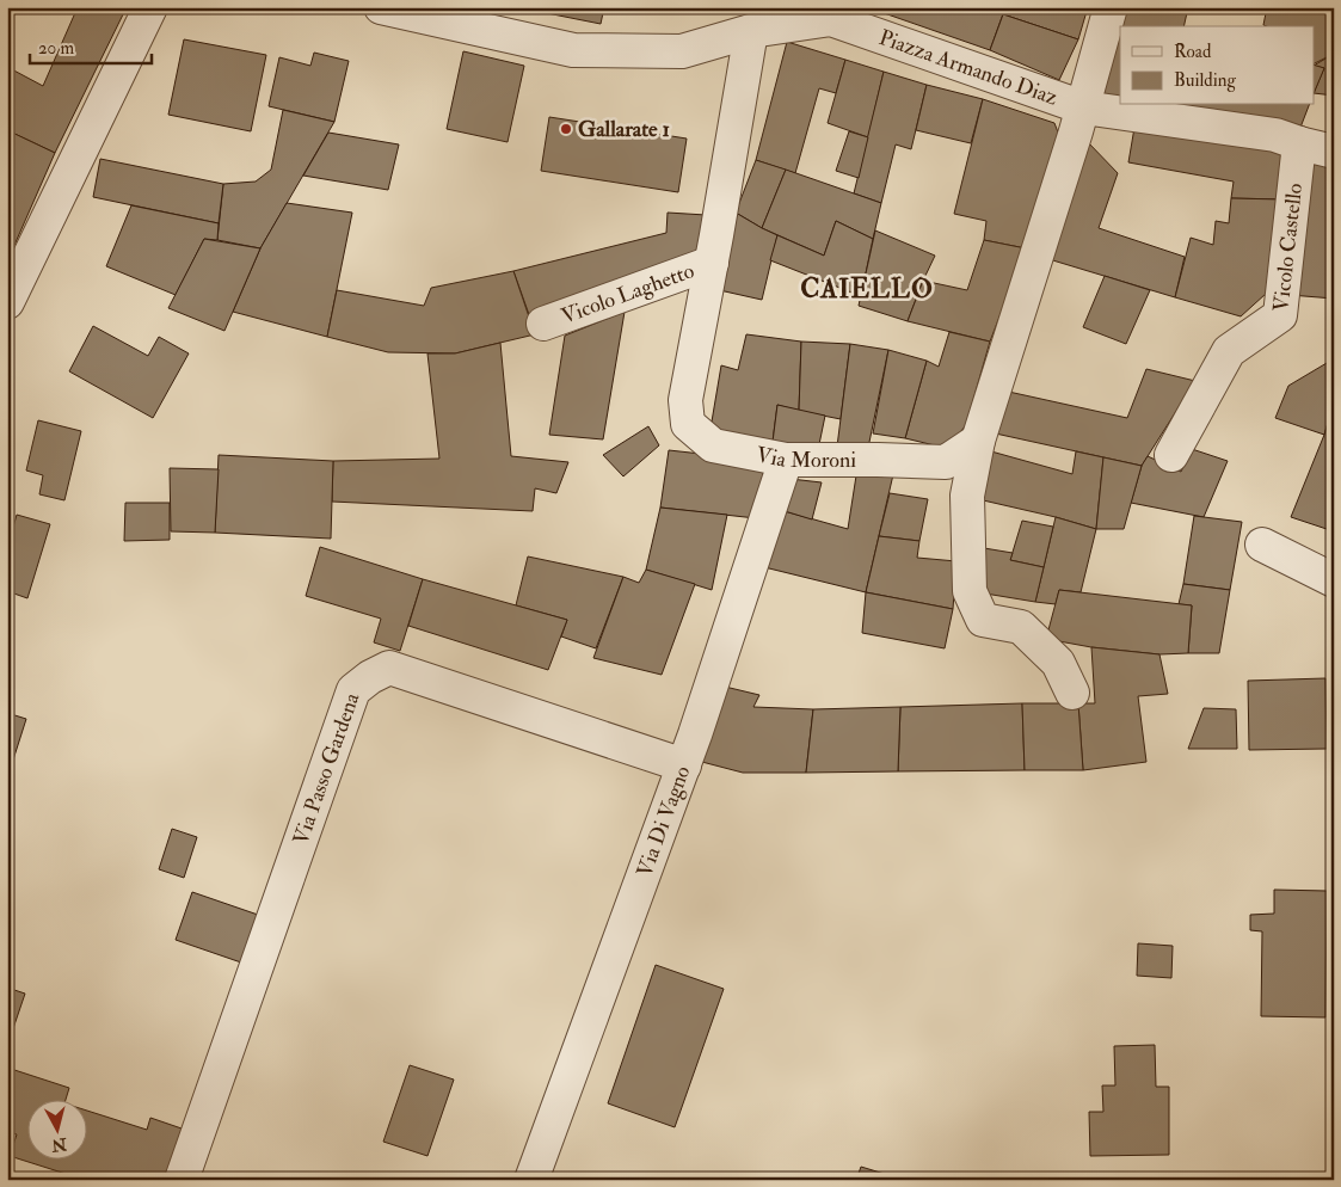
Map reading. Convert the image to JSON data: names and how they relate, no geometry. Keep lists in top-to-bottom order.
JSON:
{
  "streets": {
    "street": [
      "Piazza Armando Diaz",
      "Vicolo Castello",
      "Vicolo Laghetto",
      "Via Moroni",
      "Via Passo Gardena",
      "Via Di Vagno"
    ]
  },
  "crossings": [
    ["Piazza Armando Diaz", "Vicolo Castello"],
    ["Piazza Armando Diaz", "Via Moroni"],
    ["Vicolo Laghetto", "Via Moroni"],
    ["Via Moroni", "Via Di Vagno"],
    ["Via Passo Gardena", "Via Di Vagno"]
  ],
  "districts": ["CAIELLO"],
  "places": ["Gallarate 1"],
  "legend": ["Road", "Building"],
  "scale_bar": "20 m",
  "north": "bottom"
}
